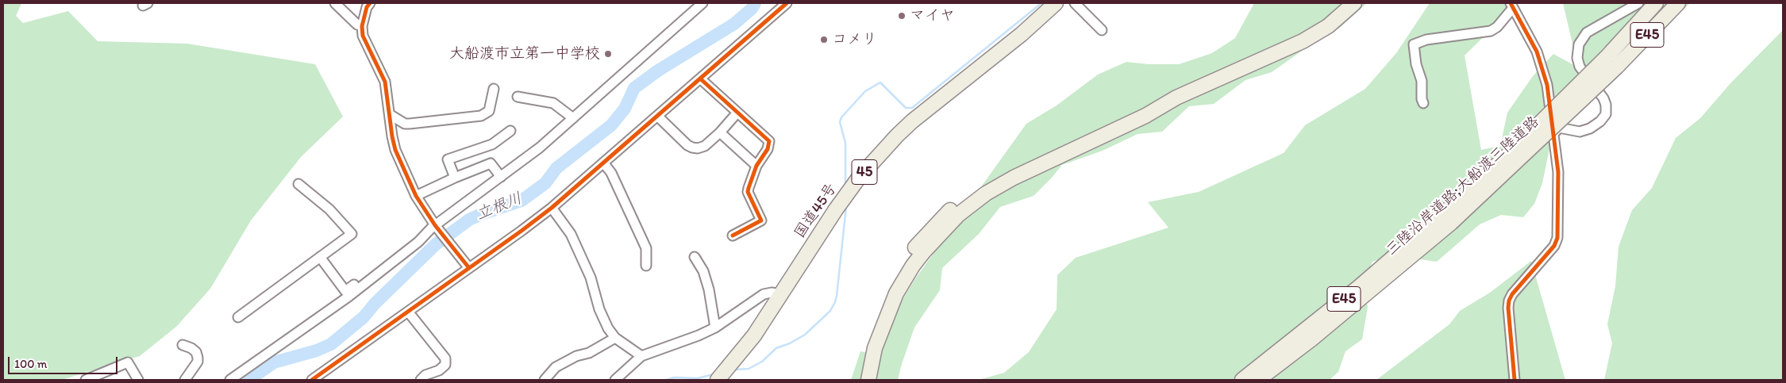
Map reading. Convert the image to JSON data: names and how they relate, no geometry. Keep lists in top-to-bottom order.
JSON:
{
  "streets": {
    "highway": [
      "E45",
      "45",
      "三陸沿岸道路;大船渡三陸道路",
      "国道45号"
    ]
  },
  "water": ["立根川"],
  "places": ["マイヤ", "コメリ", "大船渡市立第一中学校"],
  "scale_bar": "100 m"
}
